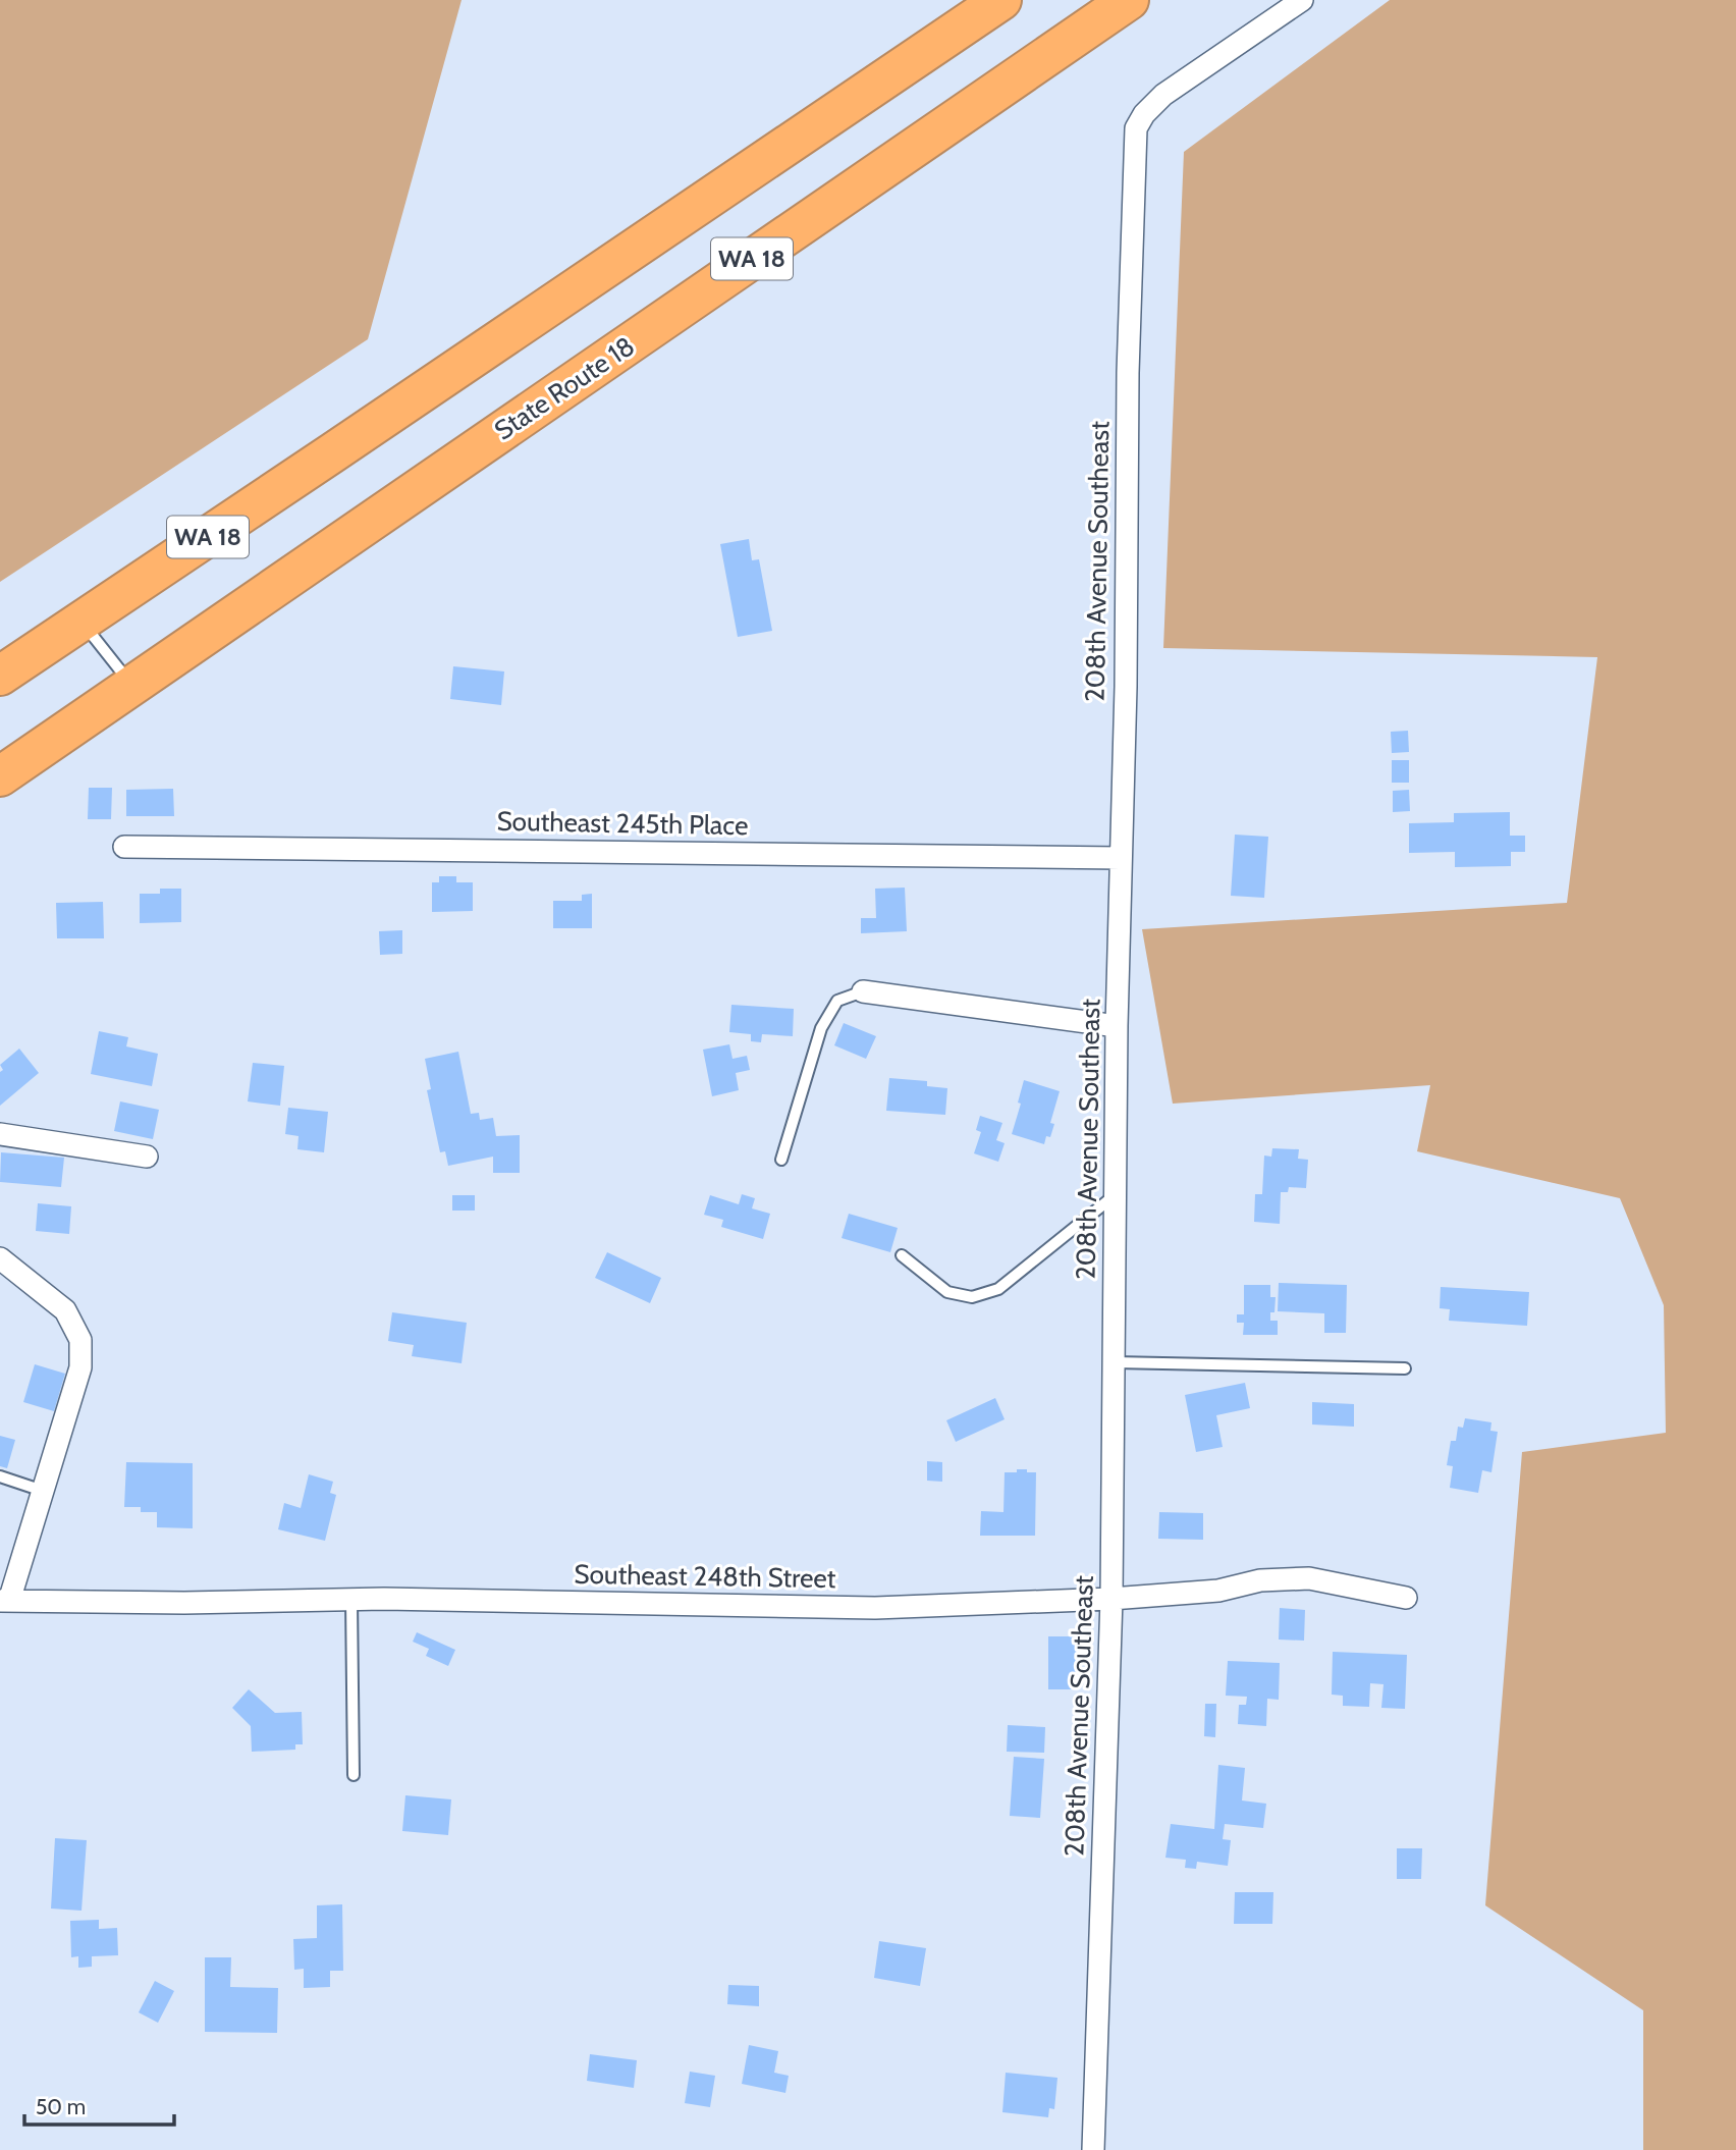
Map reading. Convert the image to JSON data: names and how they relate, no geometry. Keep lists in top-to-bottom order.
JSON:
{
  "streets": {
    "highway": ["WA 18", "State Route 18"],
    "street": ["208th Avenue Southeast", "Southeast 245th Place", "Southeast 248th Street"]
  },
  "crossings": [
    ["208th Avenue Southeast", "Southeast 245th Place"],
    ["208th Avenue Southeast", "Southeast 248th Street"]
  ],
  "scale_bar": "50 m"
}
